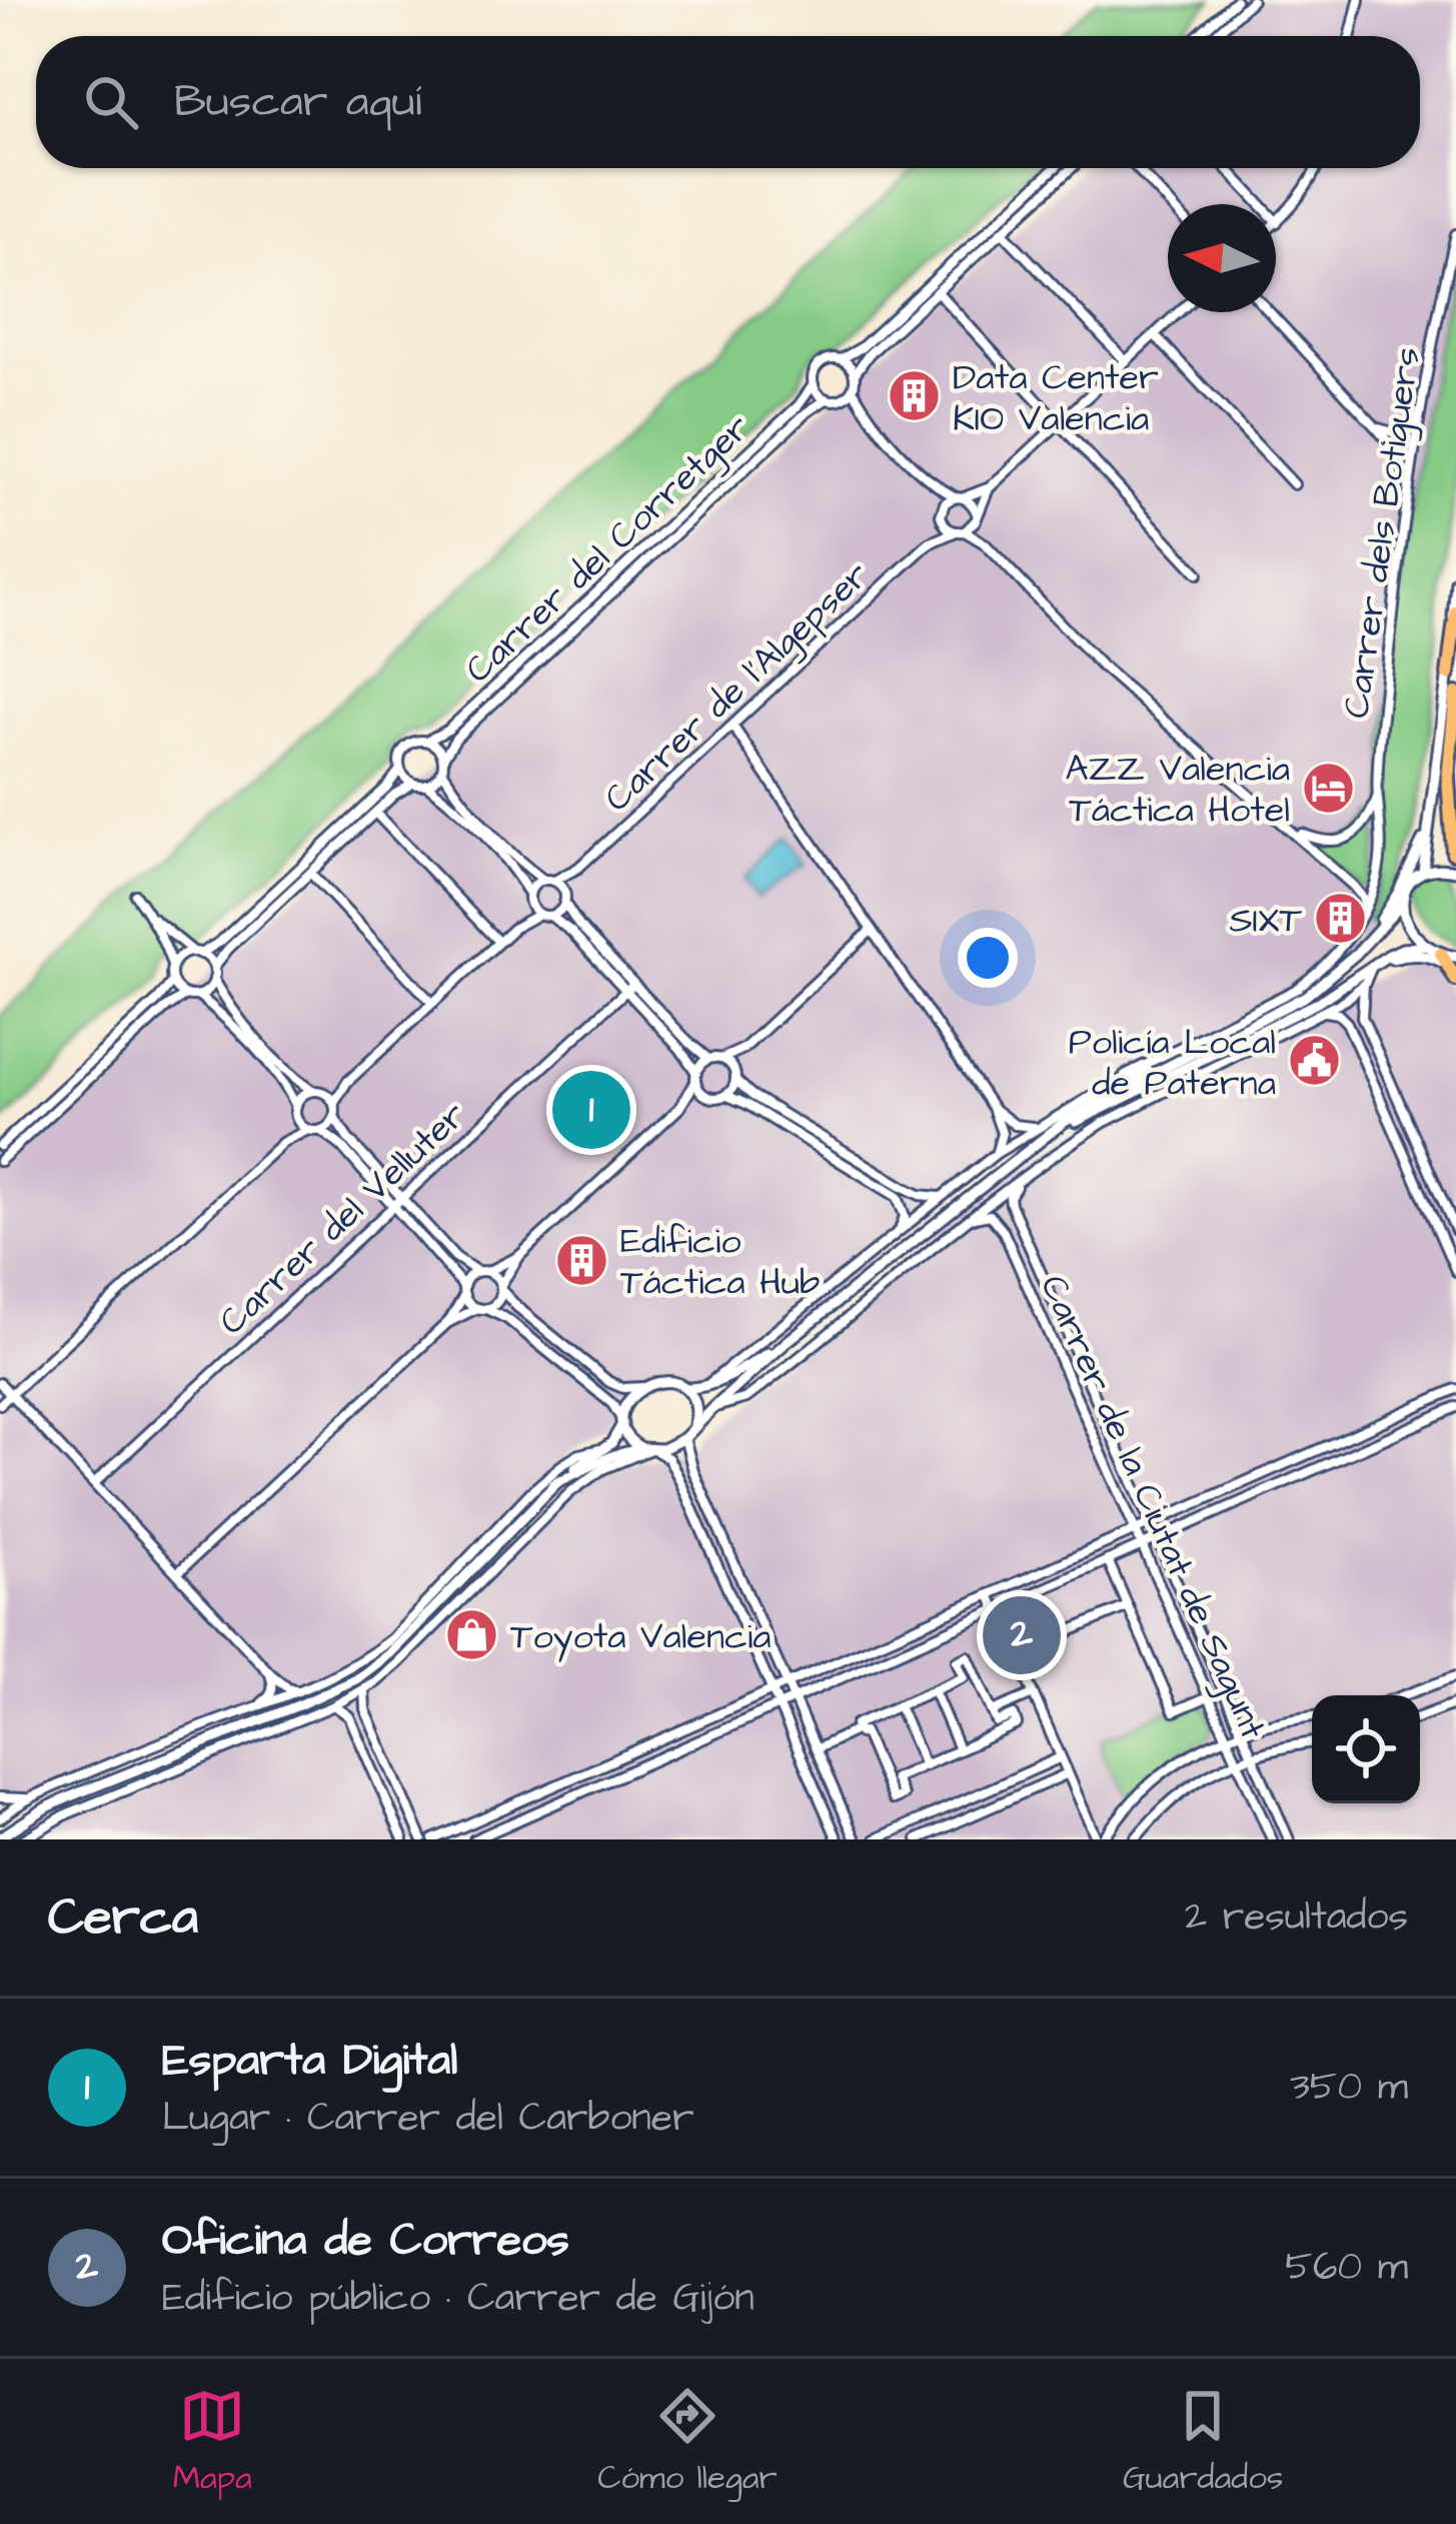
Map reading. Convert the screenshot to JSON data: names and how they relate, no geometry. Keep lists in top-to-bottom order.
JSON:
{
  "streets": {
    "street": [
      "Carrer dels Botiguers",
      "Carrer del Corretger",
      "Carrer de l'Algepser",
      "Carrer del Velluter",
      "Carrer de la Ciutat de Sagunt"
    ]
  },
  "places": {
    "building": ["Data Center KIO Valencia", "SIXT", "Edificio Táctica Hub"],
    "hotel": ["AZZ Valencia Táctica Hotel"],
    "public building": ["Policía Local de Paterna"],
    "shop": ["Toyota Valencia"]
  },
  "north": "left",
  "page": {
    "search": "Buscar aquí",
    "pins": ["1", "2"],
    "heading": ["Cerca", "2 resultados"],
    "list": [
      {
        "mark": "1",
        "name": "Esparta Digital",
        "note": "Lugar · Carrer del Carboner",
        "value": "350 m"
      },
      {
        "mark": "2",
        "name": "Oficina de Correos",
        "note": "Edificio público · Carrer de Gijón",
        "value": "560 m"
      }
    ],
    "nav": ["Mapa", "Cómo llegar", "Guardados"]
  }
}
